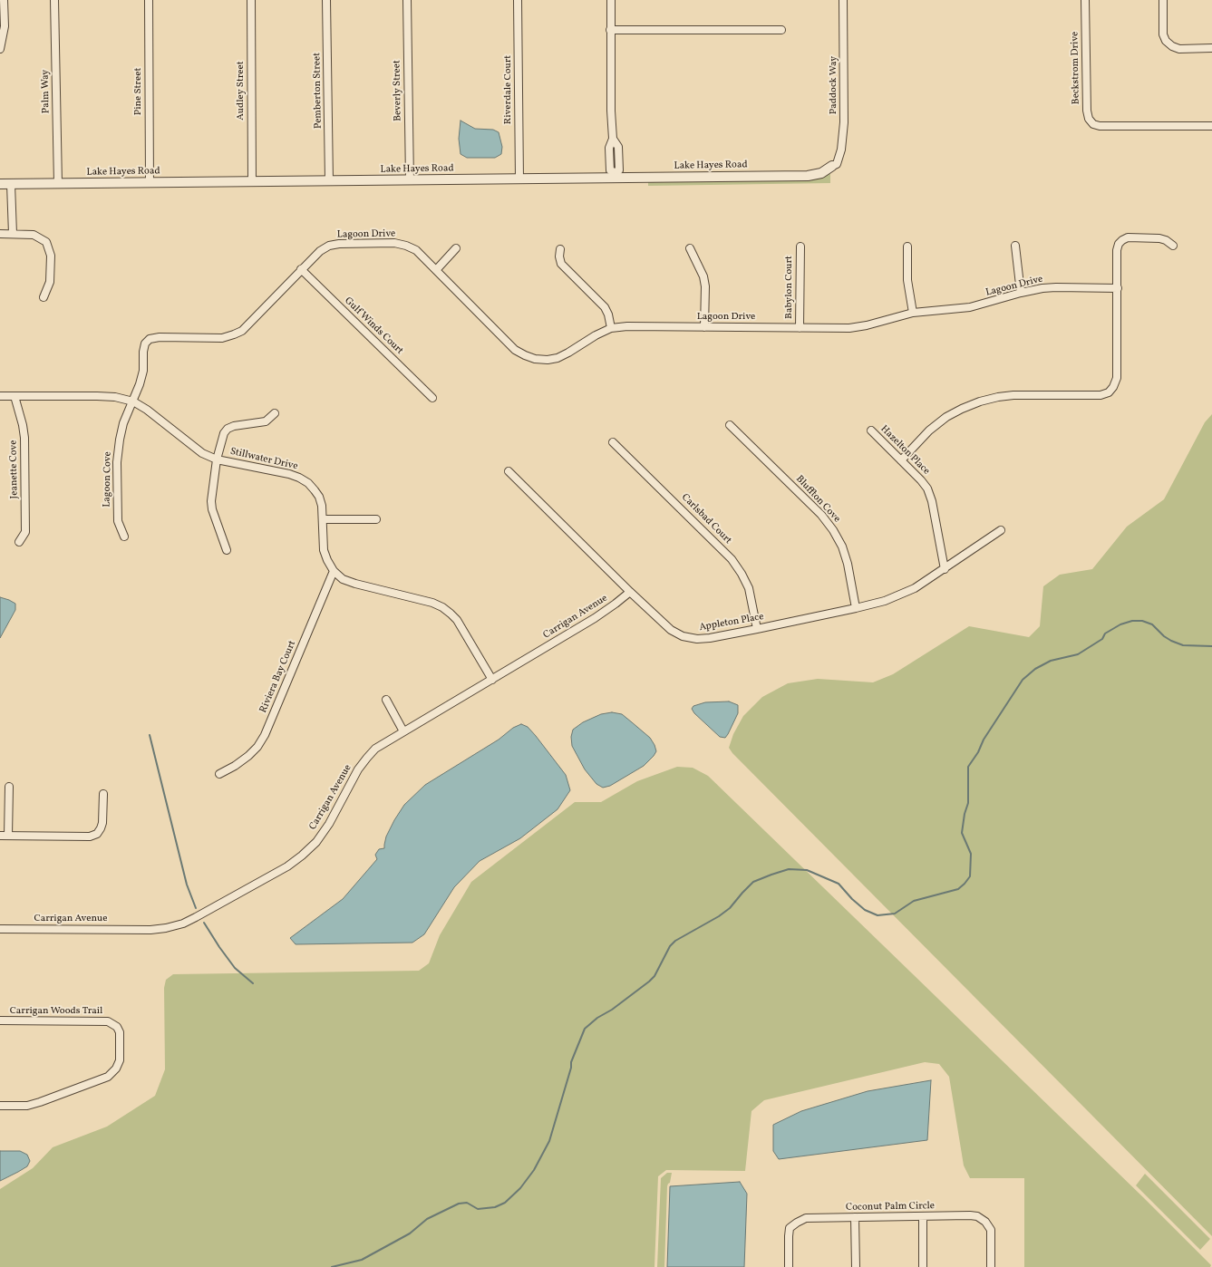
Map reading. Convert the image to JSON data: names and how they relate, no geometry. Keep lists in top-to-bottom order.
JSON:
{
  "streets": {
    "street": [
      "Beckstrom Drive",
      "Paddock Way",
      "Riverdale Court",
      "Audley Street",
      "Pemberton Street",
      "Beverly Street",
      "Palm Way",
      "Pine Street",
      "Lake Hayes Road",
      "Lagoon Drive",
      "Babylon Court",
      "Gulf Winds Court",
      "Hazelton Place",
      "Stillwater Drive",
      "Jeanette Cove",
      "Lagoon Cove",
      "Bluffton Cove",
      "Carlsbad Court",
      "Carrigan Avenue",
      "Appleton Place",
      "Riviera Bay Court",
      "Carrigan Woods Trail",
      "Coconut Palm Circle"
    ]
  },
  "crossings": [
    ["Paddock Way", "Lake Hayes Road"],
    ["Riverdale Court", "Lake Hayes Road"],
    ["Audley Street", "Lake Hayes Road"],
    ["Pemberton Street", "Lake Hayes Road"],
    ["Beverly Street", "Lake Hayes Road"],
    ["Palm Way", "Lake Hayes Road"],
    ["Pine Street", "Lake Hayes Road"],
    ["Lagoon Drive", "Babylon Court"],
    ["Lagoon Drive", "Gulf Winds Court"],
    ["Lagoon Drive", "Stillwater Drive"],
    ["Lagoon Drive", "Lagoon Cove"],
    ["Hazelton Place", "Appleton Place"],
    ["Stillwater Drive", "Jeanette Cove"],
    ["Stillwater Drive", "Lagoon Cove"],
    ["Stillwater Drive", "Carrigan Avenue"],
    ["Stillwater Drive", "Riviera Bay Court"],
    ["Bluffton Cove", "Appleton Place"],
    ["Carlsbad Court", "Appleton Place"],
    ["Carrigan Avenue", "Appleton Place"]
  ]
}
